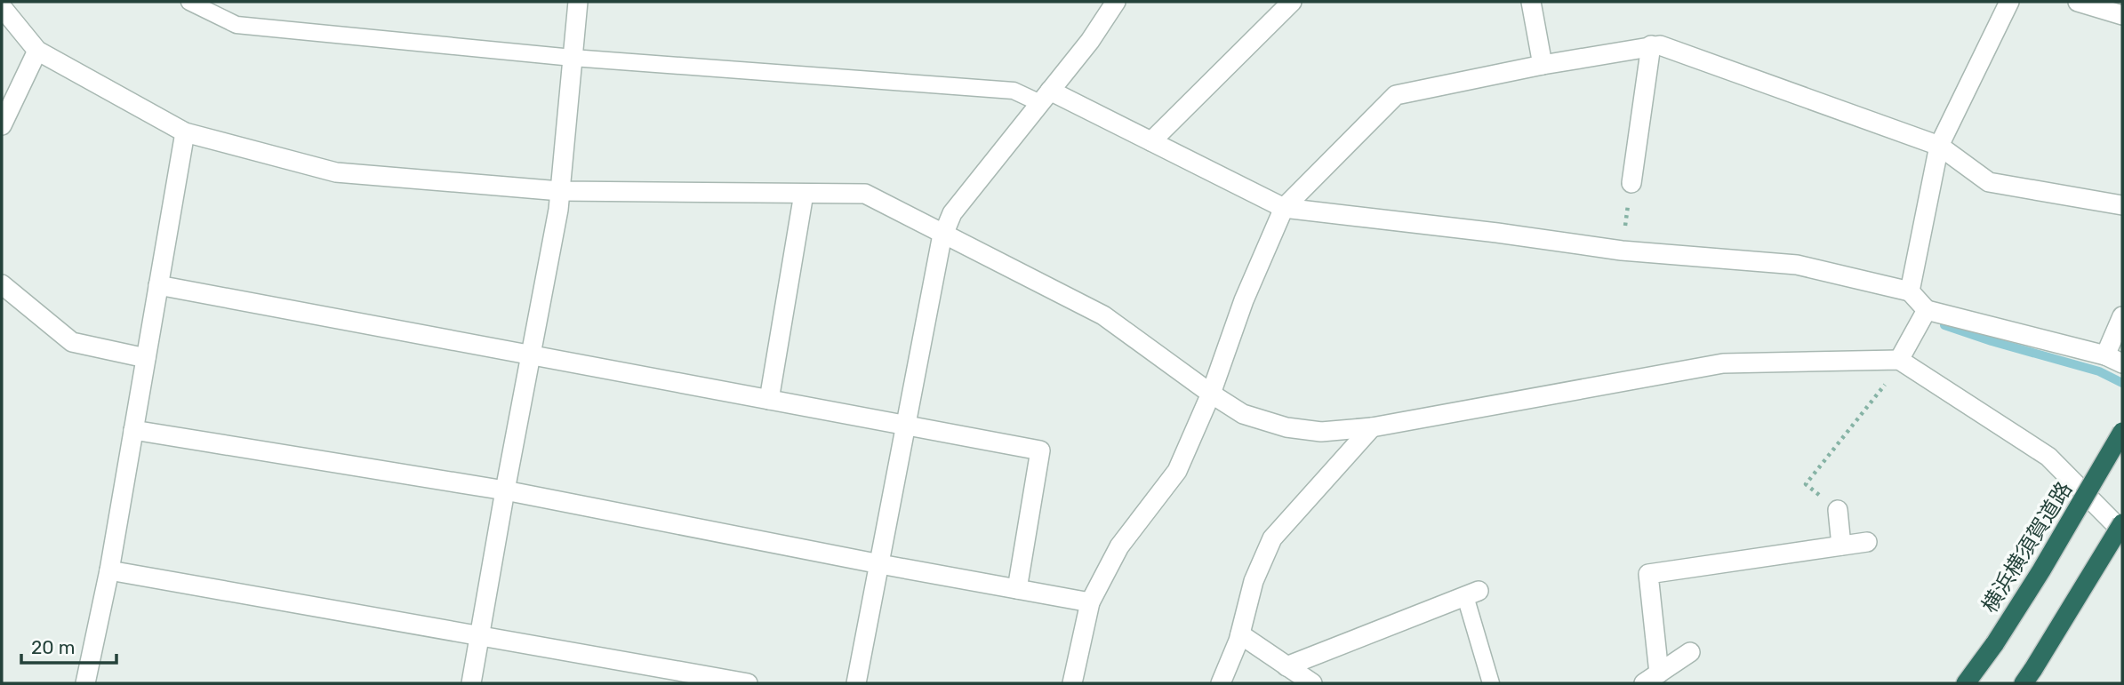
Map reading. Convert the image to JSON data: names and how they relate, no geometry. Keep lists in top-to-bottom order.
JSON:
{
  "streets": {
    "highway": ["横浜横須賀道路"]
  },
  "scale_bar": "20 m"
}
